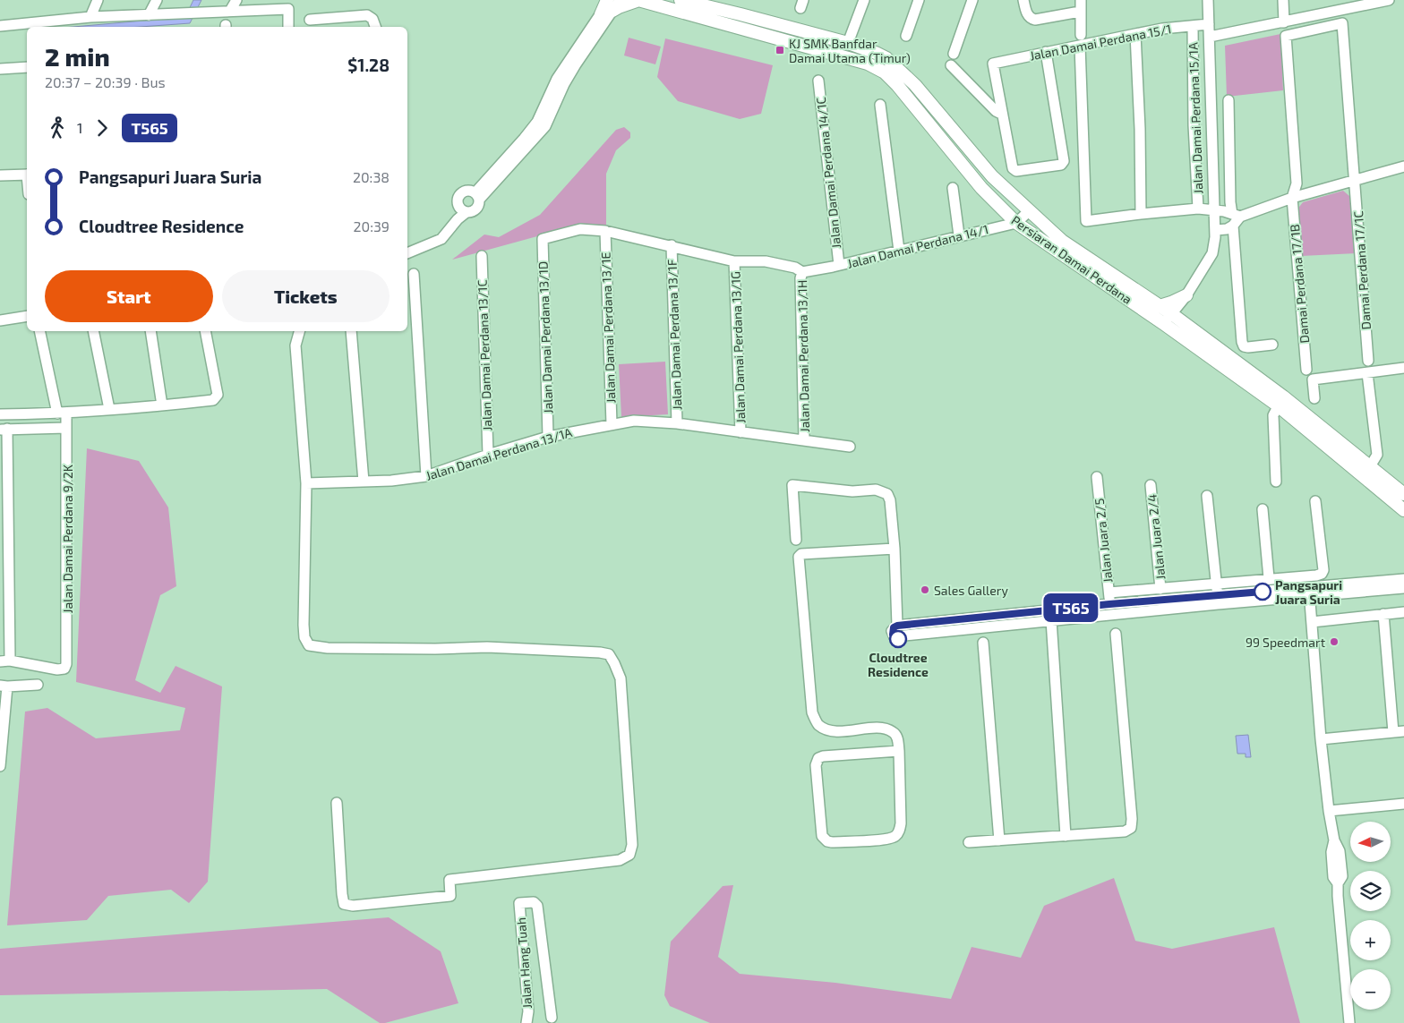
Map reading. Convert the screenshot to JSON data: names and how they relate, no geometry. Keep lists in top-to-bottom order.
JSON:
{
  "streets": {
    "main road": ["Persiaran Damai Perdana"],
    "street": [
      "Jalan Damai Perdana 15/1",
      "Jalan Damai Perdana 15/1A",
      "Jalan Damai Perdana 14/1C",
      "Jalan Damai Perdana 14/1",
      "Damai Perdana 17/1C",
      "Damai Perdana 17/1B",
      "Jalan Damai Perdana 13/1E",
      "Jalan Damai Perdana 13/1F",
      "Jalan Damai Perdana 13/1D",
      "Jalan Damai Perdana 13/1G",
      "Jalan Damai Perdana 13/1C",
      "Jalan Damai Perdana 13/1H",
      "Jalan Damai Perdana 13/1A",
      "Jalan Juara 2/4",
      "Jalan Damai Perdana 9/2K",
      "Jalan Juara 2/5",
      "Jalan Hang Tuah"
    ]
  },
  "crossings": [
    ["Jalan Damai Perdana 15/1", "Jalan Damai Perdana 15/1A"],
    ["Jalan Damai Perdana 14/1C", "Jalan Damai Perdana 14/1"],
    ["Jalan Damai Perdana 14/1", "Persiaran Damai Perdana"],
    ["Jalan Damai Perdana 14/1", "Jalan Damai Perdana 13/1H"],
    ["Damai Perdana 17/1C", "Damai Perdana 17/1B"],
    ["Jalan Damai Perdana 13/1E", "Jalan Damai Perdana 13/1D"],
    ["Jalan Damai Perdana 13/1E", "Jalan Damai Perdana 13/1A"],
    ["Jalan Damai Perdana 13/1F", "Jalan Damai Perdana 13/1A"],
    ["Jalan Damai Perdana 13/1D", "Jalan Damai Perdana 13/1A"],
    ["Jalan Damai Perdana 13/1G", "Jalan Damai Perdana 13/1A"],
    ["Jalan Damai Perdana 13/1C", "Jalan Damai Perdana 13/1A"],
    ["Jalan Damai Perdana 13/1H", "Jalan Damai Perdana 13/1A"]
  ],
  "places": {
    "transit": ["KJ SMK Banfdar Damai Utama (Timur)"],
    "other": [
      "Sales Gallery",
      "Pangsapuri Juara Suria",
      "Cloudtree Residence",
      "99 Speedmart"
    ]
  },
  "lines": ["bus line T565"],
  "north": "left",
  "page": {
    "on_map": "T565",
    "heading": ["2 min", "20:37 – 20:39 · Bus", "$1.28"],
    "legs": ["1", "T565"],
    "list": [
      {
        "name": "Pangsapuri Juara Suria",
        "value": "20:38"
      },
      {
        "name": "Cloudtree Residence",
        "value": "20:39"
      }
    ],
    "buttons": ["Start", "Tickets"],
    "map_buttons": ["+", "−"]
  }
}
